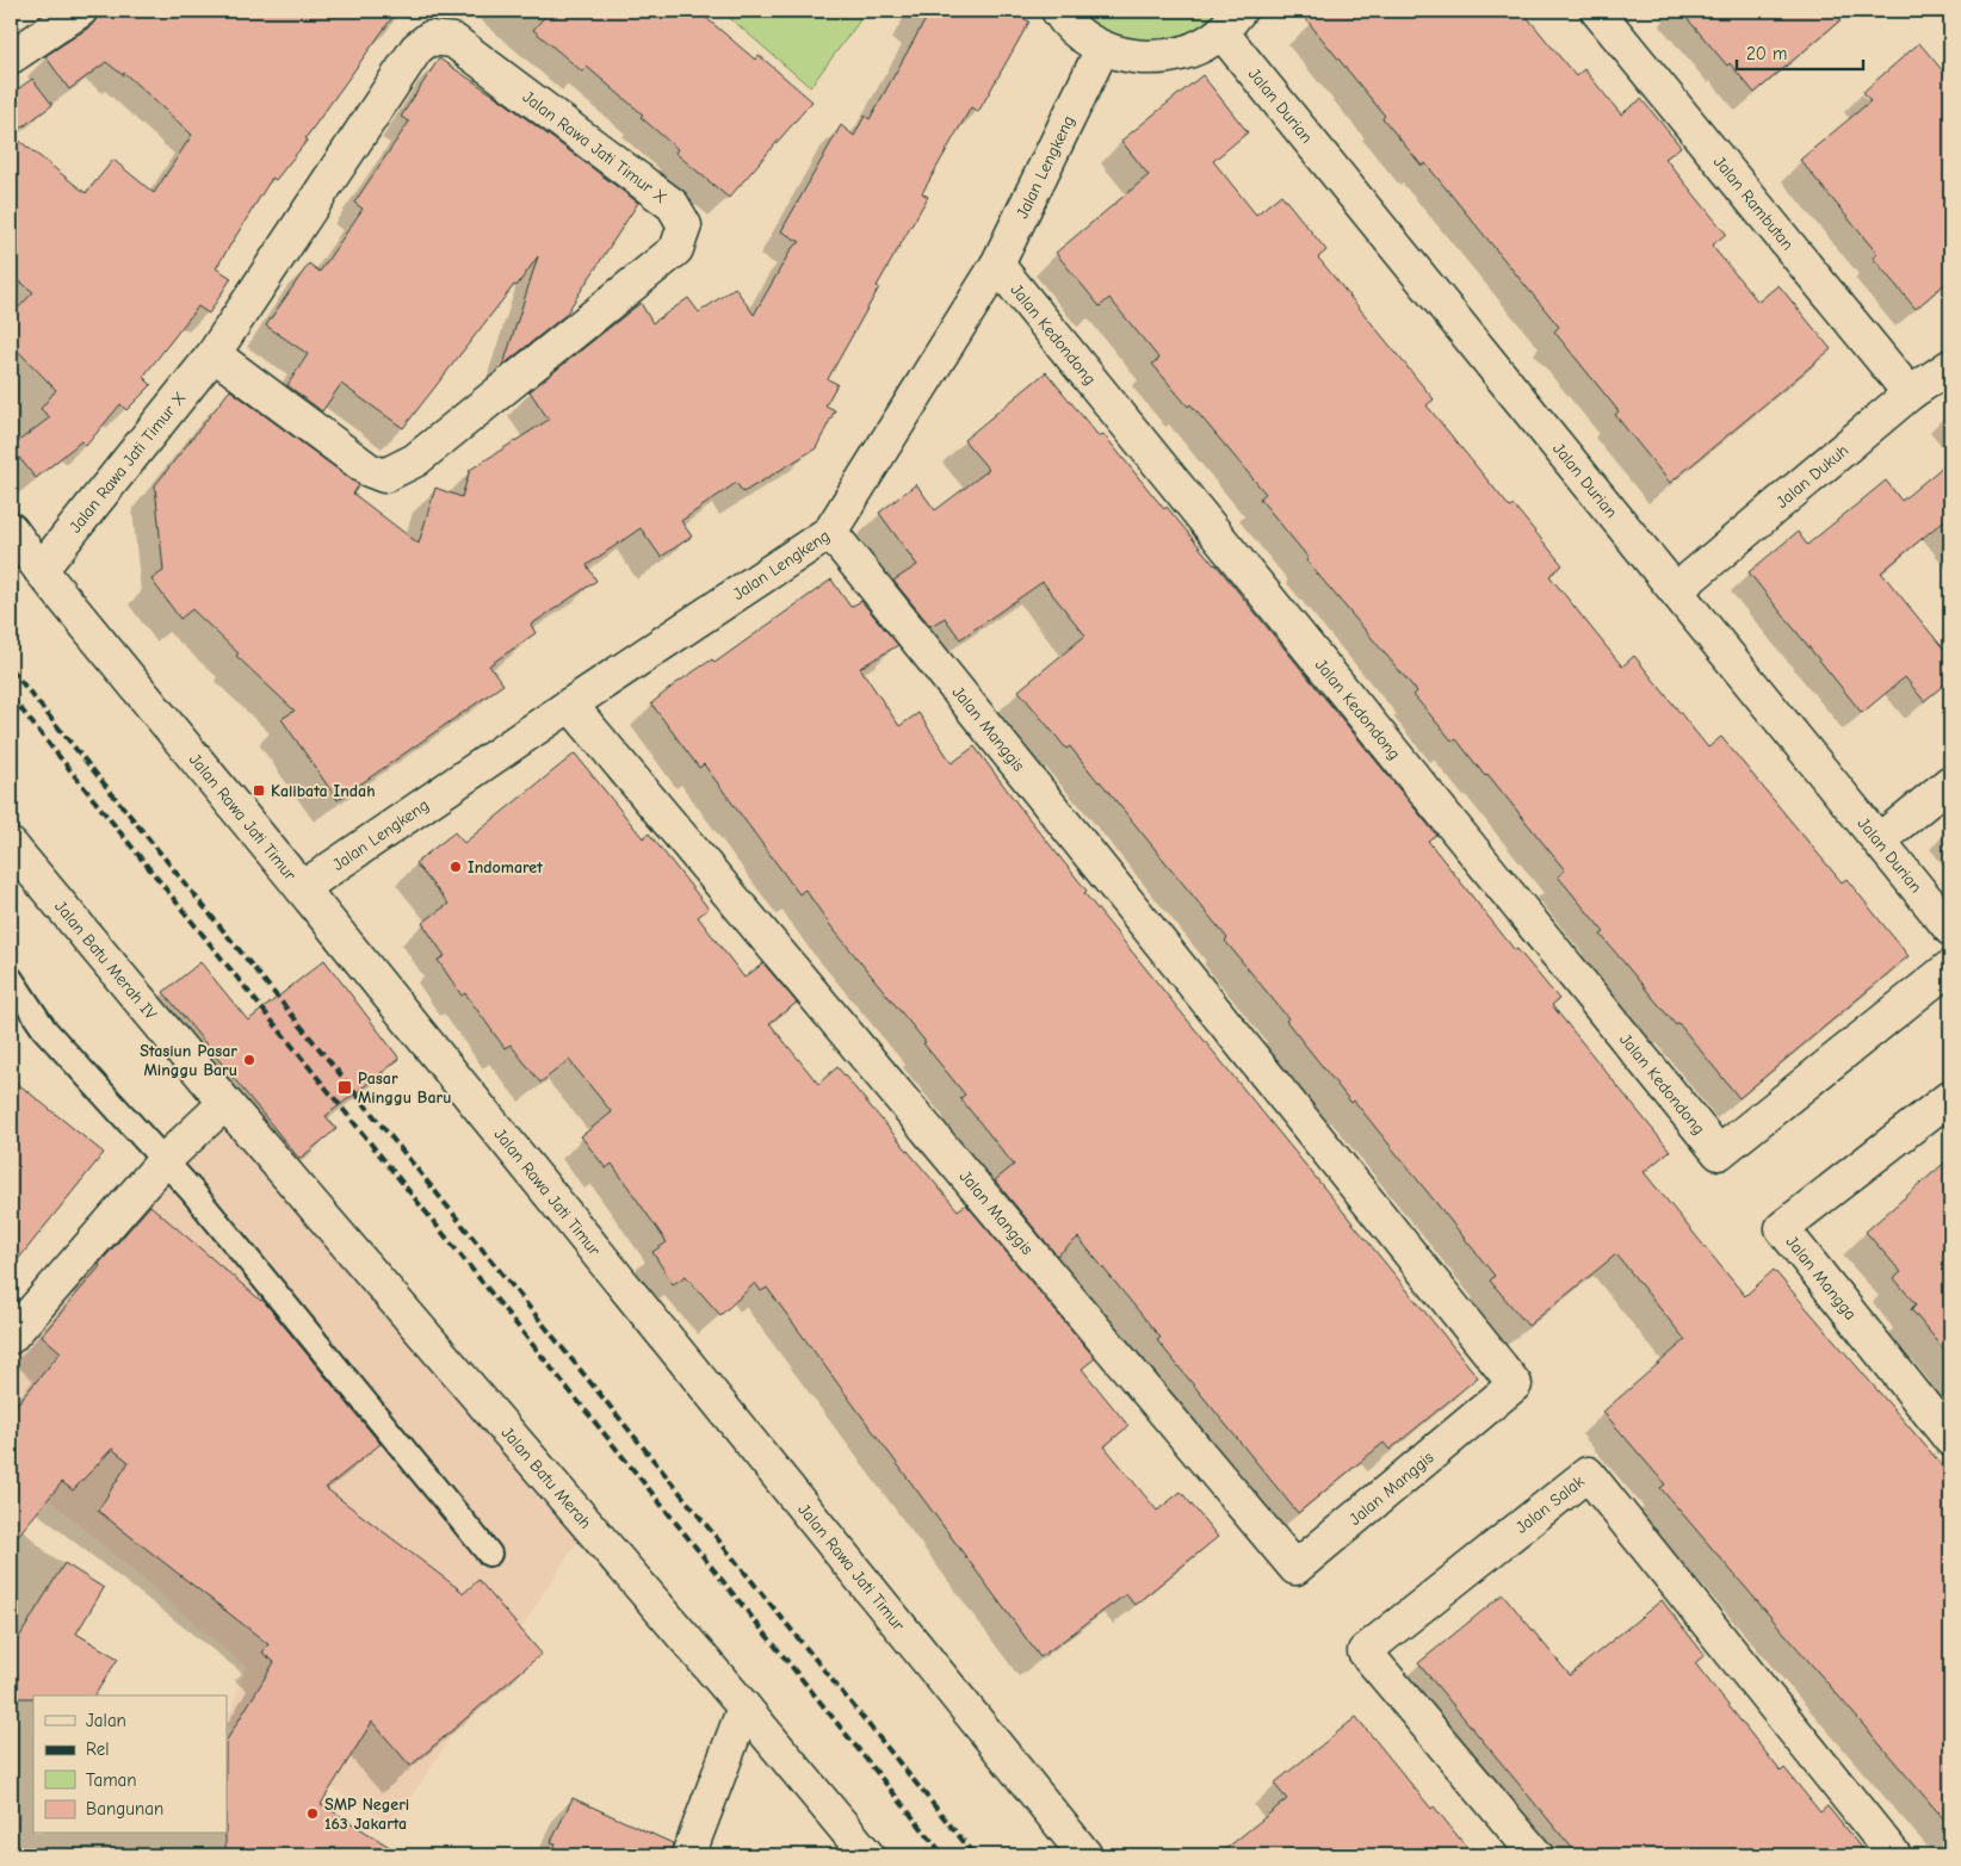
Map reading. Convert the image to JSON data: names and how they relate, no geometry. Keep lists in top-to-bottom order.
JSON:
{
  "streets": {
    "street": [
      "Jalan Durian",
      "Jalan Rawa Jati Timur X",
      "Jalan Lengkeng",
      "Jalan Rambutan",
      "Jalan Kedondong",
      "Jalan Dukuh",
      "Jalan Manggis",
      "Jalan Rawa Jati Timur",
      "Jalan Batu Merah IV",
      "Jalan Mangga",
      "Jalan Batu Merah",
      "Jalan Salak"
    ]
  },
  "crossings": [
    ["Jalan Durian", "Jalan Dukuh"],
    ["Jalan Rawa Jati Timur X", "Jalan Rawa Jati Timur"],
    ["Jalan Lengkeng", "Jalan Kedondong"],
    ["Jalan Lengkeng", "Jalan Manggis"],
    ["Jalan Lengkeng", "Jalan Rawa Jati Timur"],
    ["Jalan Rambutan", "Jalan Dukuh"],
    ["Jalan Batu Merah IV", "Jalan Batu Merah"]
  ],
  "places": {
    "transit": ["Kalibata Indah", "Pasar Minggu Baru"],
    "other": ["Indomaret", "Stasiun Pasar Minggu Baru", "SMP Negeri 163 Jakarta"]
  },
  "legend": [
    "Jalan",
    "Rel",
    "Taman",
    "Bangunan"
  ],
  "scale_bar": "20 m"
}
